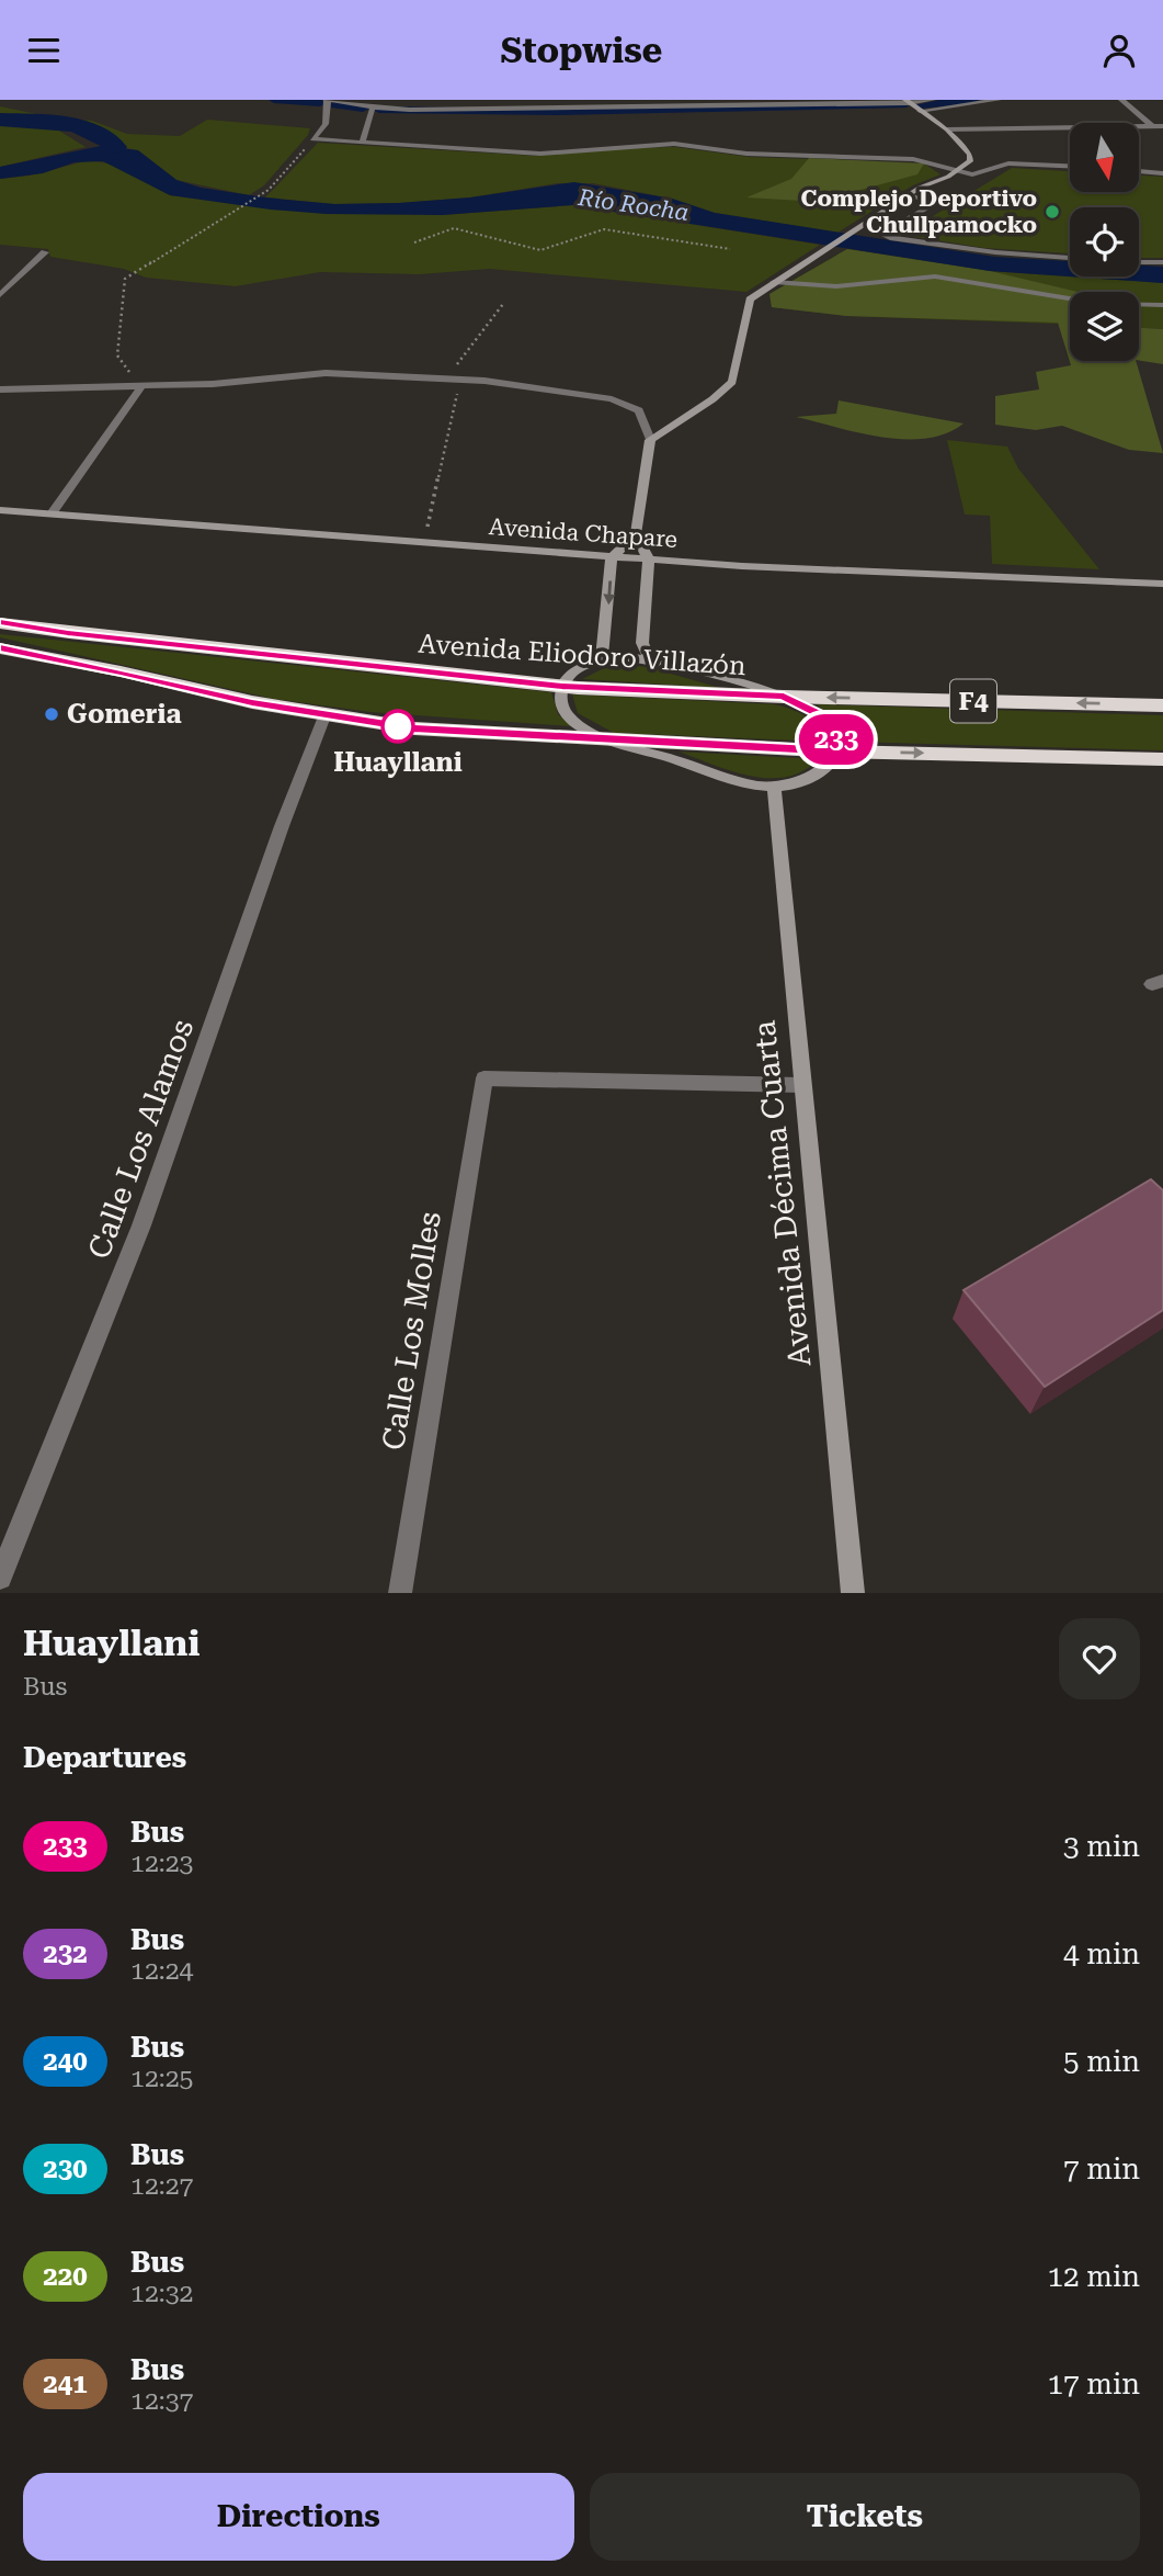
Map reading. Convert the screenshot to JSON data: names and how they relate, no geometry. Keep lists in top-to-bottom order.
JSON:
{
  "streets": {
    "highway": ["Avenida Eliodoro Villazón", "F4"],
    "main road": ["Avenida Chapare", "Avenida Décima Cuarta"],
    "street": ["Calle Los Alamos", "Calle Los Molles"]
  },
  "crossings": [
    ["F4", "Calle Los Alamos"],
    ["Avenida Décima Cuarta", "Calle Los Molles"]
  ],
  "water": ["Río Rocha"],
  "places": ["Complejo Deportivo Chullpamocko", "Gomeria", "Huayllani"],
  "lines": ["bus line 233"],
  "north": "bottom",
  "page": {
    "header": "Stopwise",
    "on_map": "233",
    "heading": [
      ["Huayllani", "Bus"],
      "Departures"
    ],
    "list": [
      {
        "mark": "233",
        "name": "Bus",
        "note": "12:23",
        "value": "3 min"
      },
      {
        "mark": "232",
        "name": "Bus",
        "note": "12:24",
        "value": "4 min"
      },
      {
        "mark": "240",
        "name": "Bus",
        "note": "12:25",
        "value": "5 min"
      },
      {
        "mark": "230",
        "name": "Bus",
        "note": "12:27",
        "value": "7 min"
      },
      {
        "mark": "220",
        "name": "Bus",
        "note": "12:32",
        "value": "12 min"
      },
      {
        "mark": "241",
        "name": "Bus",
        "note": "12:37",
        "value": "17 min"
      }
    ],
    "buttons": ["Directions", "Tickets"]
  }
}
